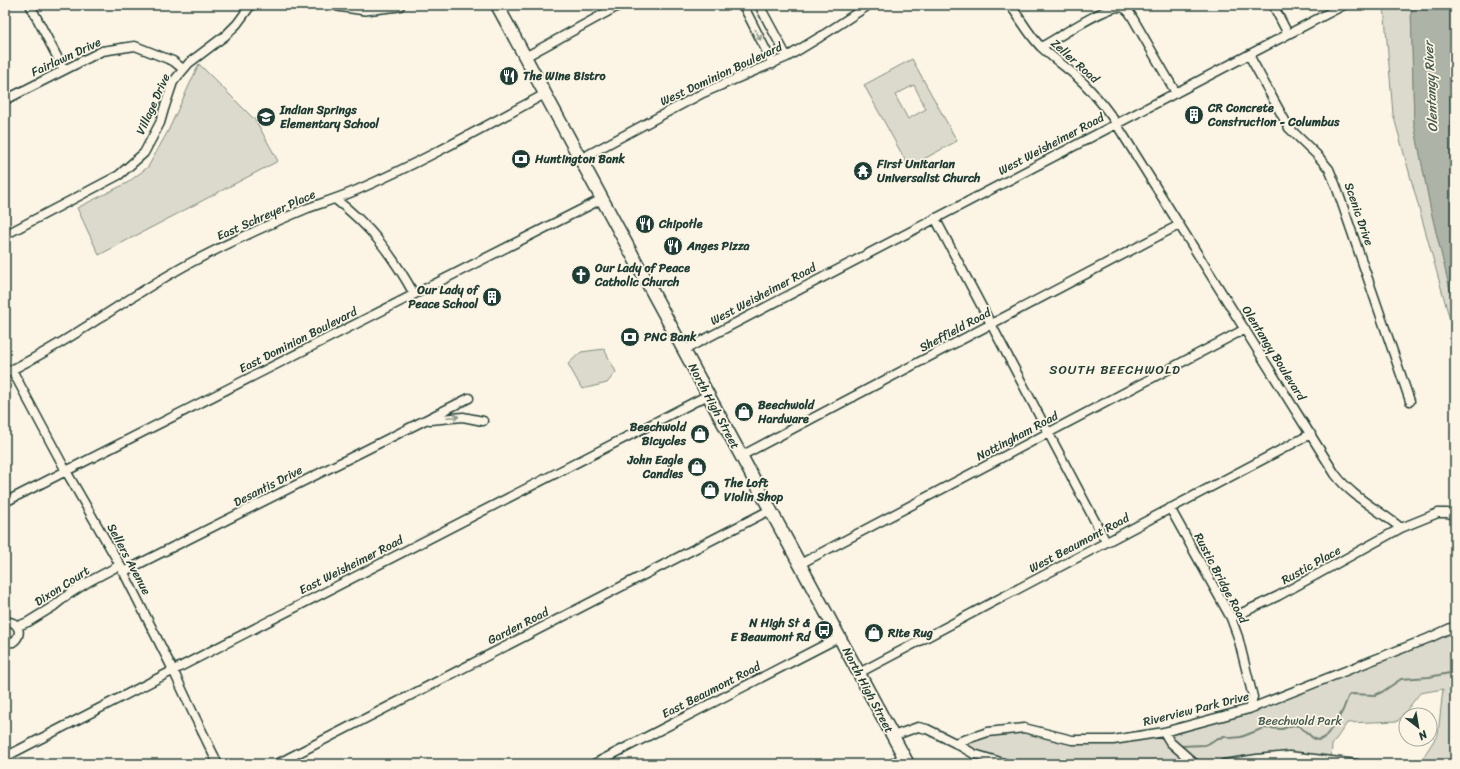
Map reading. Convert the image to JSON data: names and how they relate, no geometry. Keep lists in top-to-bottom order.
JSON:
{
  "streets": {
    "main road": ["North High Street"],
    "street": [
      "Fairlawn Drive",
      "Zeller Road",
      "West Dominion Boulevard",
      "Village Drive",
      "West Weisheimer Road",
      "Scenic Drive",
      "East Schreyer Place",
      "Sheffield Road",
      "East Dominion Boulevard",
      "Olentangy Boulevard",
      "Nottingham Road",
      "Desantis Drive",
      "West Beaumont Road",
      "Sellers Avenue",
      "East Weisheimer Road",
      "Rustic Place",
      "Rustic Bridge Road",
      "Dixon Court",
      "Garden Road",
      "East Beaumont Road",
      "Riverview Park Drive"
    ]
  },
  "crossings": [
    ["Fairlawn Drive", "Village Drive"],
    ["Zeller Road", "West Weisheimer Road"],
    ["Zeller Road", "Olentangy Boulevard"],
    ["West Dominion Boulevard", "North High Street"],
    ["West Weisheimer Road", "Scenic Drive"],
    ["West Weisheimer Road", "Olentangy Boulevard"],
    ["West Weisheimer Road", "North High Street"],
    ["East Schreyer Place", "North High Street"],
    ["East Schreyer Place", "Sellers Avenue"],
    ["Sheffield Road", "Olentangy Boulevard"],
    ["Sheffield Road", "North High Street"],
    ["East Dominion Boulevard", "North High Street"],
    ["East Dominion Boulevard", "Sellers Avenue"],
    ["Olentangy Boulevard", "Nottingham Road"],
    ["Olentangy Boulevard", "West Beaumont Road"],
    ["Olentangy Boulevard", "Rustic Place"],
    ["North High Street", "Nottingham Road"],
    ["North High Street", "West Beaumont Road"],
    ["North High Street", "East Weisheimer Road"],
    ["North High Street", "Garden Road"],
    ["North High Street", "East Beaumont Road"],
    ["Desantis Drive", "Sellers Avenue"],
    ["Desantis Drive", "Dixon Court"],
    ["West Beaumont Road", "Rustic Bridge Road"],
    ["Sellers Avenue", "East Weisheimer Road"],
    ["Sellers Avenue", "Dixon Court"],
    ["Rustic Place", "Rustic Bridge Road"],
    ["Rustic Bridge Road", "Riverview Park Drive"]
  ],
  "districts": ["SOUTH BEECHWOLD"],
  "water": ["Olentangy River"],
  "parks": ["Beechwold Park"],
  "places": {
    "restaurant": ["The Wine Bistro", "Chipotle", "Anges Pizza"],
    "building": ["CR Concrete Construction - Columbus", "Our Lady of Peace School"],
    "school or university": ["Indian Springs Elementary School"],
    "bank": ["Huntington Bank", "PNC Bank"],
    "temple": ["First Unitarian Universalist Church"],
    "church": ["Our Lady of Peace Catholic Church"],
    "shop": [
      "Beechwold Hardware",
      "Beechwold Bicycles",
      "John Eagle Candies",
      "The Loft Violin Shop",
      "Rite Rug"
    ],
    "bus stop": ["N High St & E Beaumont Rd"]
  },
  "north": "bottom right"
}
